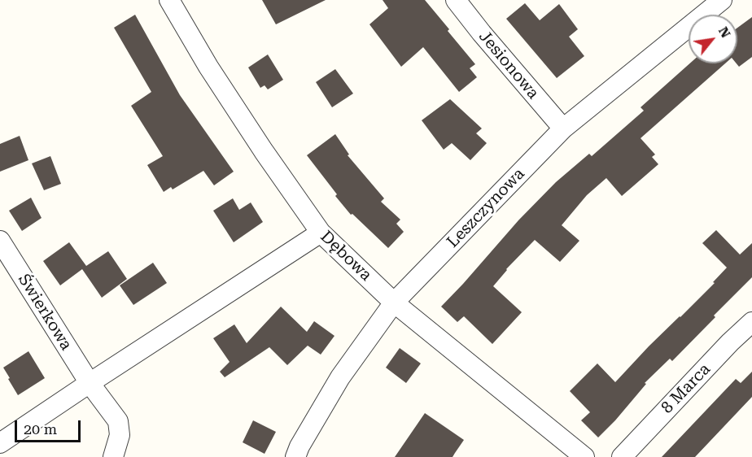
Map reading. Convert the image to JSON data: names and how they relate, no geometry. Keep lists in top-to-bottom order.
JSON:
{
  "streets": {
    "street": [
      "Jesionowa",
      "Leszczynowa",
      "Dębowa",
      "Świerkowa",
      "8 Marca"
    ]
  },
  "crossings": [
    ["Jesionowa", "Leszczynowa"],
    ["Leszczynowa", "Dębowa"]
  ],
  "scale_bar": "20 m",
  "north": "top right"
}
